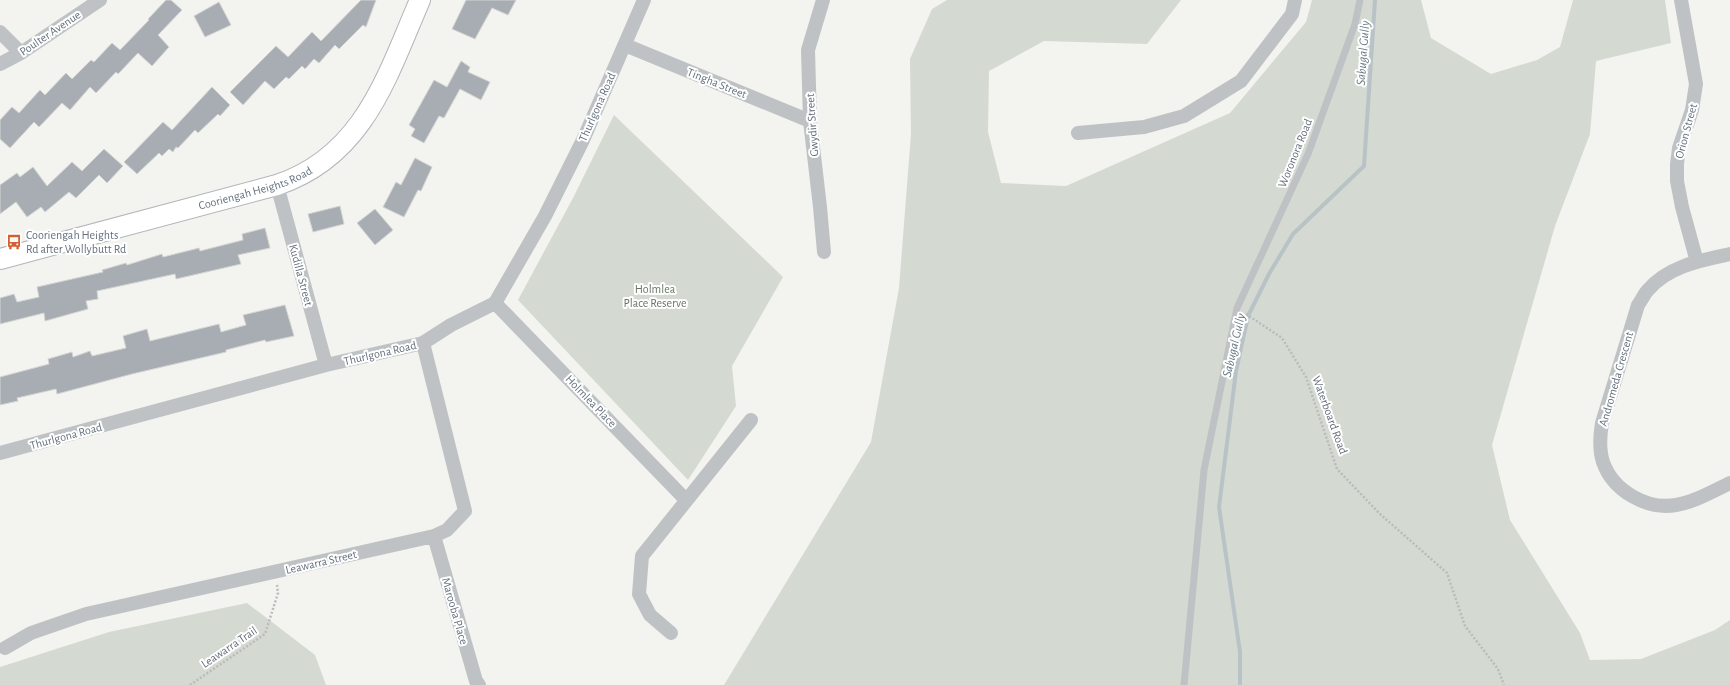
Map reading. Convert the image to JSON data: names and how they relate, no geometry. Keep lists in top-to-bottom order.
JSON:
{
  "streets": {
    "street": [
      "Poulter Avenue",
      "Tingha Street",
      "Thurlgona Road",
      "Gwydir Street",
      "Orion Street",
      "Cooriengah Heights Road",
      "Kudilla Street",
      "Andromeda Crescent",
      "Holmlea Place",
      "Leawarra Street",
      "Marooba Place"
    ],
    "lane": ["Woronora Road"],
    "path": ["Waterboard Road", "Leawarra Trail"]
  },
  "crossings": [
    ["Tingha Street", "Thurlgona Road"],
    ["Tingha Street", "Gwydir Street"],
    ["Thurlgona Road", "Kudilla Street"],
    ["Thurlgona Road", "Holmlea Place"],
    ["Thurlgona Road", "Leawarra Street"],
    ["Orion Street", "Andromeda Crescent"],
    ["Woronora Road", "Waterboard Road"],
    ["Cooriengah Heights Road", "Kudilla Street"],
    ["Leawarra Street", "Marooba Place"],
    ["Leawarra Street", "Leawarra Trail"]
  ],
  "water": ["Sabugal Gully"],
  "parks": ["Holmlea Place Reserve"],
  "places": {
    "bus stop": ["Cooriengah Heights Rd after Wollybutt Rd"]
  }
}
